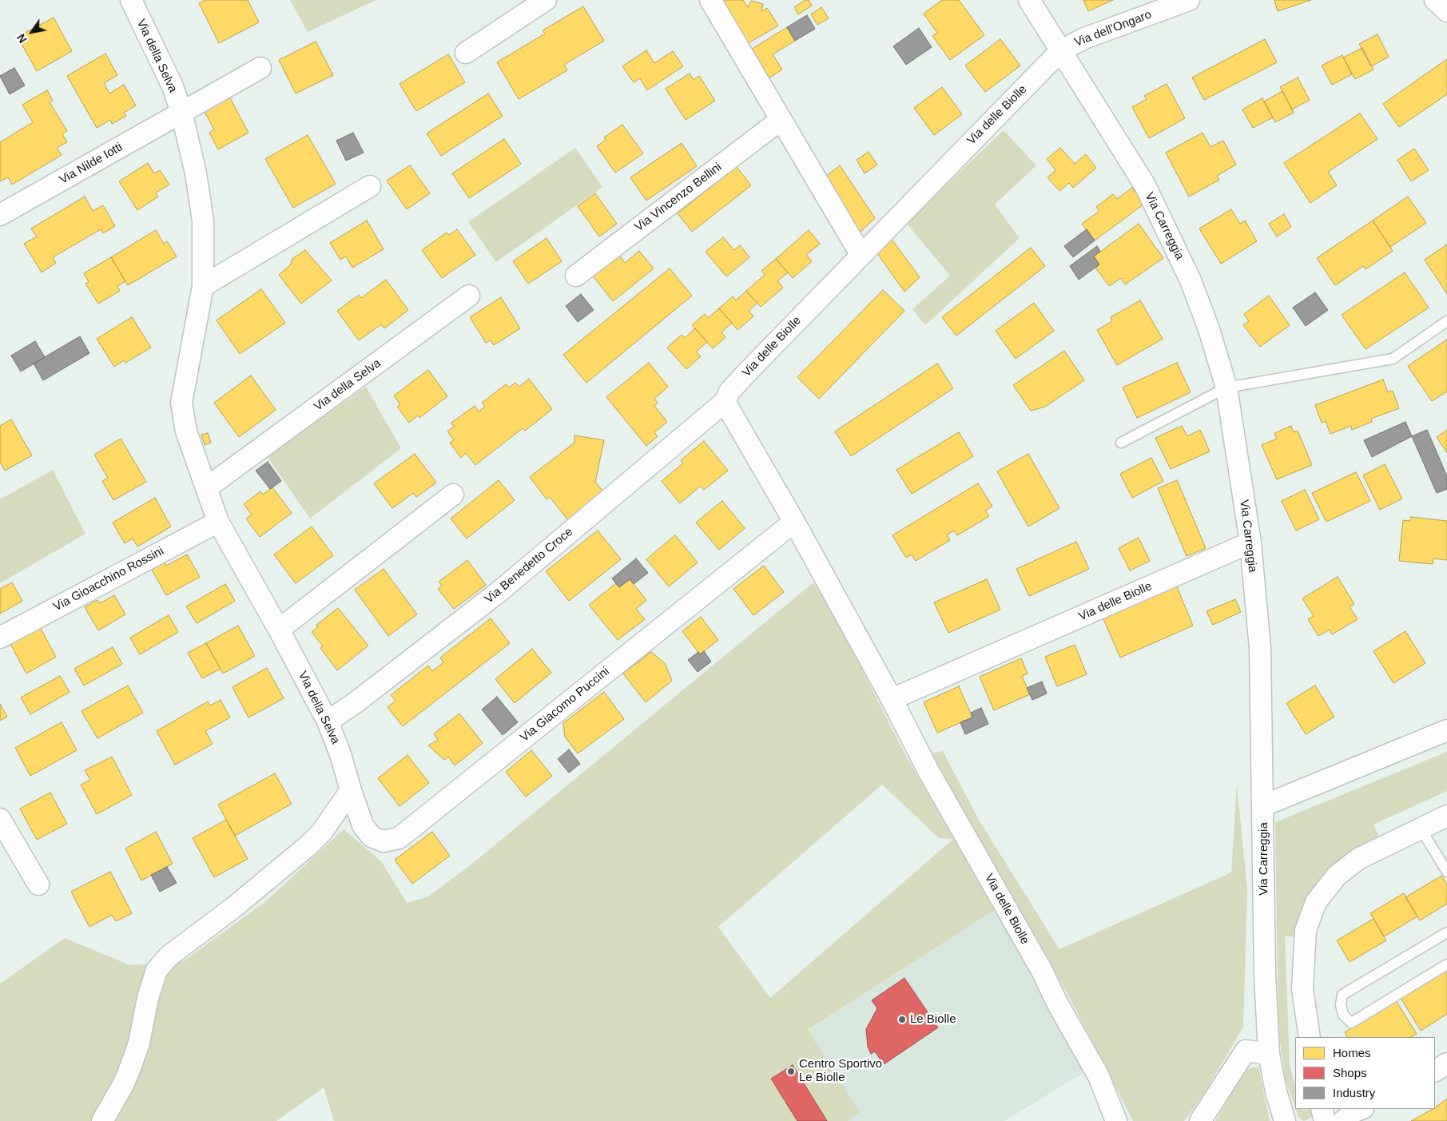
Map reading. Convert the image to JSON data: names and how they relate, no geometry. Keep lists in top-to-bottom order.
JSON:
{
  "streets": {
    "street": [
      "Via dell'Ongaro",
      "Via della Selva",
      "Via delle Biolle",
      "Via Nilde Iotti",
      "Via Vincenzo Bellini",
      "Via Carreggia",
      "Via Benedetto Croce",
      "Via Gioacchino Rossini",
      "Via Giacomo Puccini"
    ]
  },
  "crossings": [
    ["Via dell'Ongaro", "Via delle Biolle"],
    ["Via dell'Ongaro", "Via Carreggia"],
    ["Via della Selva", "Via Nilde Iotti"],
    ["Via della Selva", "Via Benedetto Croce"],
    ["Via della Selva", "Via Gioacchino Rossini"],
    ["Via della Selva", "Via Giacomo Puccini"],
    ["Via delle Biolle", "Via Carreggia"],
    ["Via delle Biolle", "Via Benedetto Croce"],
    ["Via delle Biolle", "Via Giacomo Puccini"]
  ],
  "places": ["Le Biolle", "Centro Sportivo Le Biolle"],
  "legend": ["Homes", "Shops", "Industry"],
  "north": "bottom left"
}
